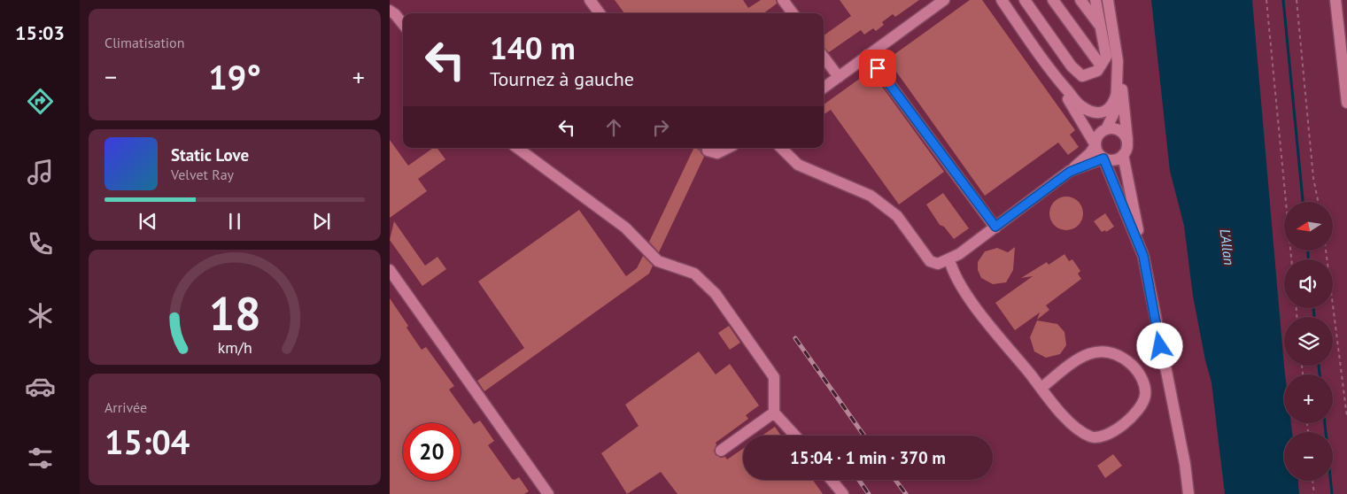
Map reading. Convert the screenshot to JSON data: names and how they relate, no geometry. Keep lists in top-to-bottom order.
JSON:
{
  "water": ["L'Allan"],
  "north": "left",
  "page": {
    "tabs": "15:03",
    "tile": [
      "Climatisation",
      ["Arrivée", "15:04"]
    ],
    "turn": ["140 m", "Tournez à gauche"],
    "heat": ["−", "19°", "+"],
    "song": ["Static Love", "Velvet Ray"],
    "map_buttons": ["+", "−"],
    "limit": "20",
    "trip": "15:04 · 1 min · 370 m",
    "gauge": ["18", "km/h"]
  }
}
